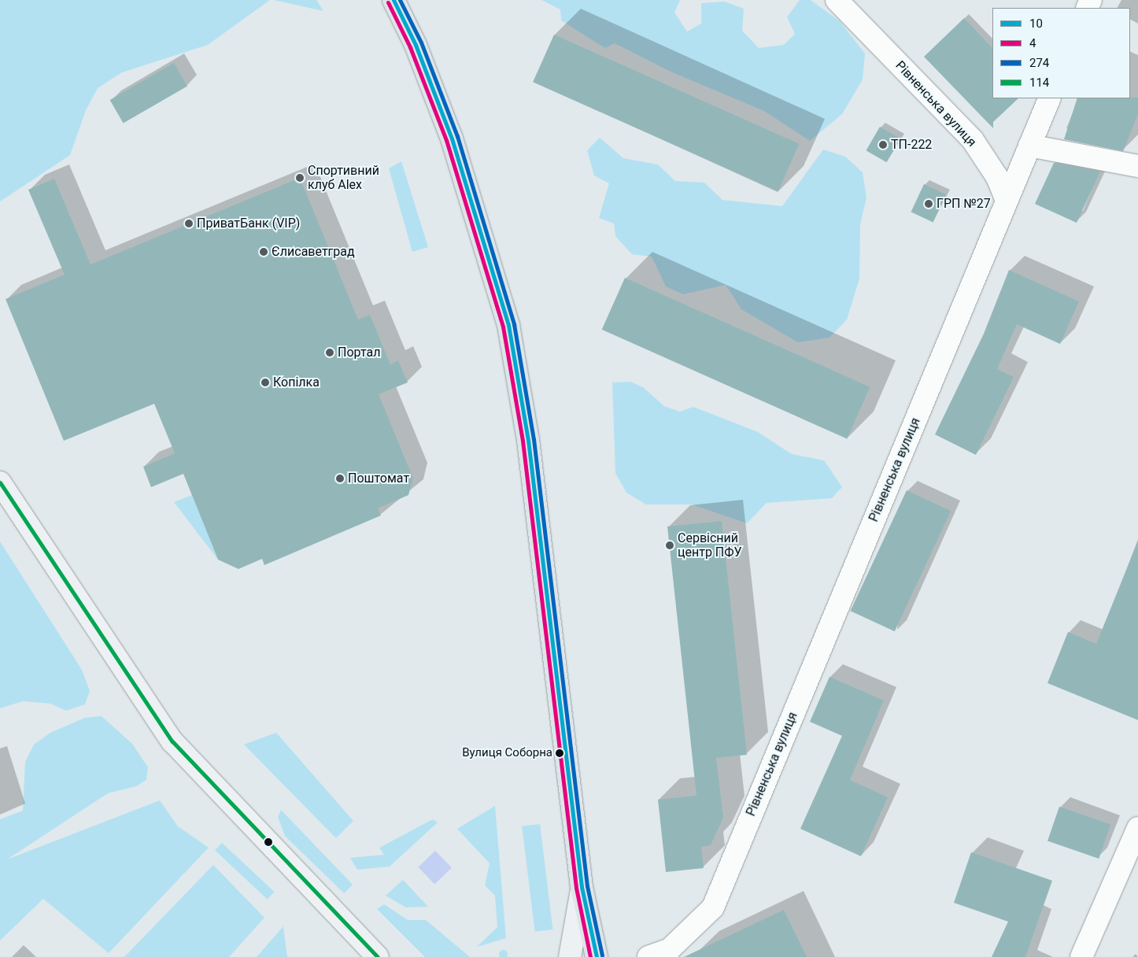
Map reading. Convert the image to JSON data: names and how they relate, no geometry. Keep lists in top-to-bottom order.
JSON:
{
  "streets": {
    "street": ["Рівненська вулиця"]
  },
  "places": [
    "ТП-222",
    "Спортивний клуб Alex",
    "ГРП №27",
    "ПриватБанк (VIP)",
    "Єлисаветград",
    "Портал",
    "Копілка",
    "Поштомат",
    "Cервісний центр ПФУ",
    "Вулиця Соборна"
  ],
  "lines": [
    "transit line 10",
    "transit line 274",
    "transit line 4",
    "transit line 114"
  ],
  "legend": [
    "10",
    "4",
    "274",
    "114"
  ]
}
